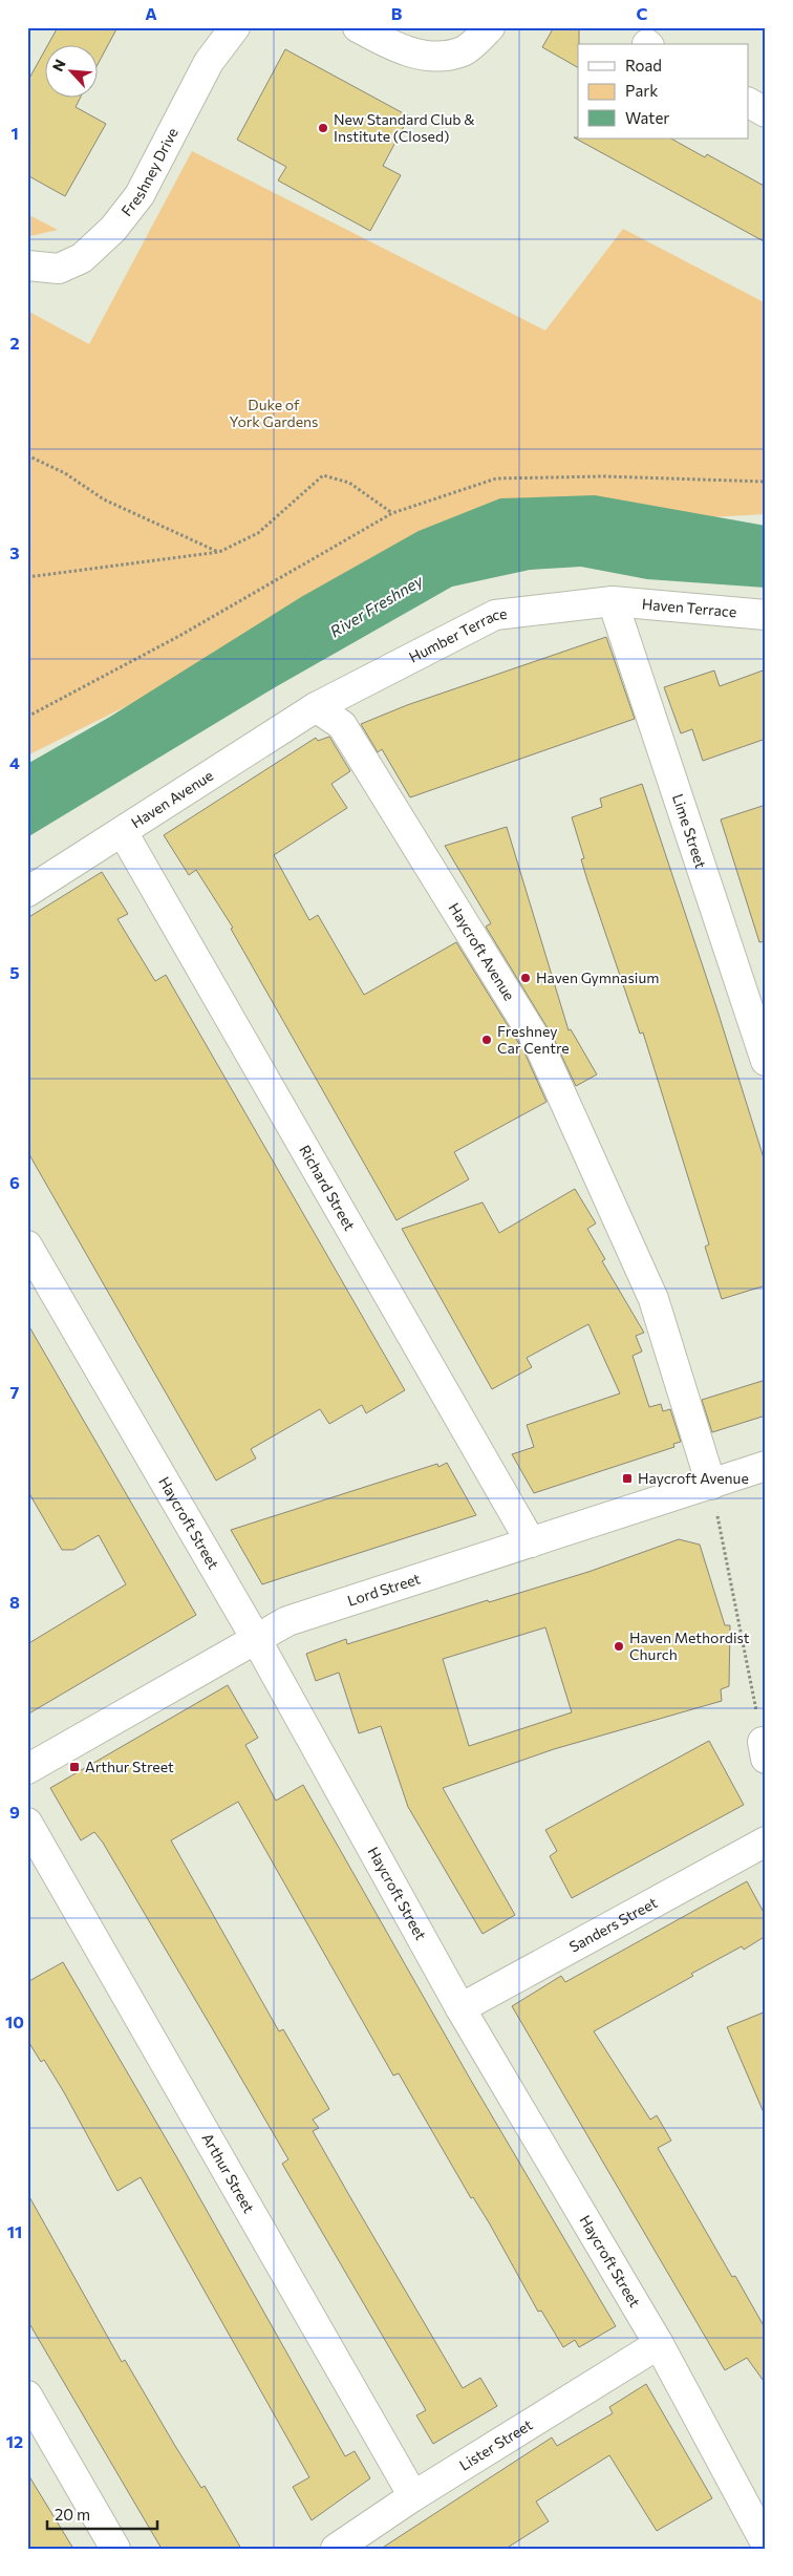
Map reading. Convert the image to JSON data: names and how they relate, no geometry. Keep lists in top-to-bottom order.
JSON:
{
  "streets": {
    "street": [
      "Freshney Drive",
      "Haven Terrace",
      "Humber Terrace",
      "Haven Avenue",
      "Lime Street",
      "Haycroft Avenue",
      "Richard Street",
      "Haycroft Street",
      "Lord Street",
      "Sanders Street",
      "Arthur Street",
      "Lister Street"
    ]
  },
  "crossings": [
    ["Haven Terrace", "Humber Terrace"],
    ["Haven Terrace", "Lime Street"],
    ["Humber Terrace", "Haven Avenue"],
    ["Humber Terrace", "Lime Street"],
    ["Humber Terrace", "Haycroft Avenue"],
    ["Haven Avenue", "Haycroft Avenue"],
    ["Haven Avenue", "Richard Street"],
    ["Haycroft Avenue", "Lord Street"],
    ["Richard Street", "Lord Street"],
    ["Haycroft Street", "Lord Street"],
    ["Haycroft Street", "Sanders Street"],
    ["Haycroft Street", "Lister Street"],
    ["Arthur Street", "Lister Street"]
  ],
  "water": ["River Freshney"],
  "parks": ["Duke of York Gardens"],
  "places": {
    "other": [
      "New Standard Club & Institute (Closed)",
      "Haven Gymnasium",
      "Freshney Car Centre",
      "Haven Methordist Church"
    ],
    "transit": ["Haycroft Avenue", "Arthur Street"]
  },
  "legend": ["Road", "Park", "Water"],
  "scale_bar": "20 m",
  "north": "top left",
  "grid": {
    "columns": ["A", "B", "C"],
    "rows": [
      "1",
      "2",
      "3",
      "4",
      "5",
      "6",
      "7",
      "8",
      "9",
      "10",
      "11",
      "12"
    ]
  }
}
